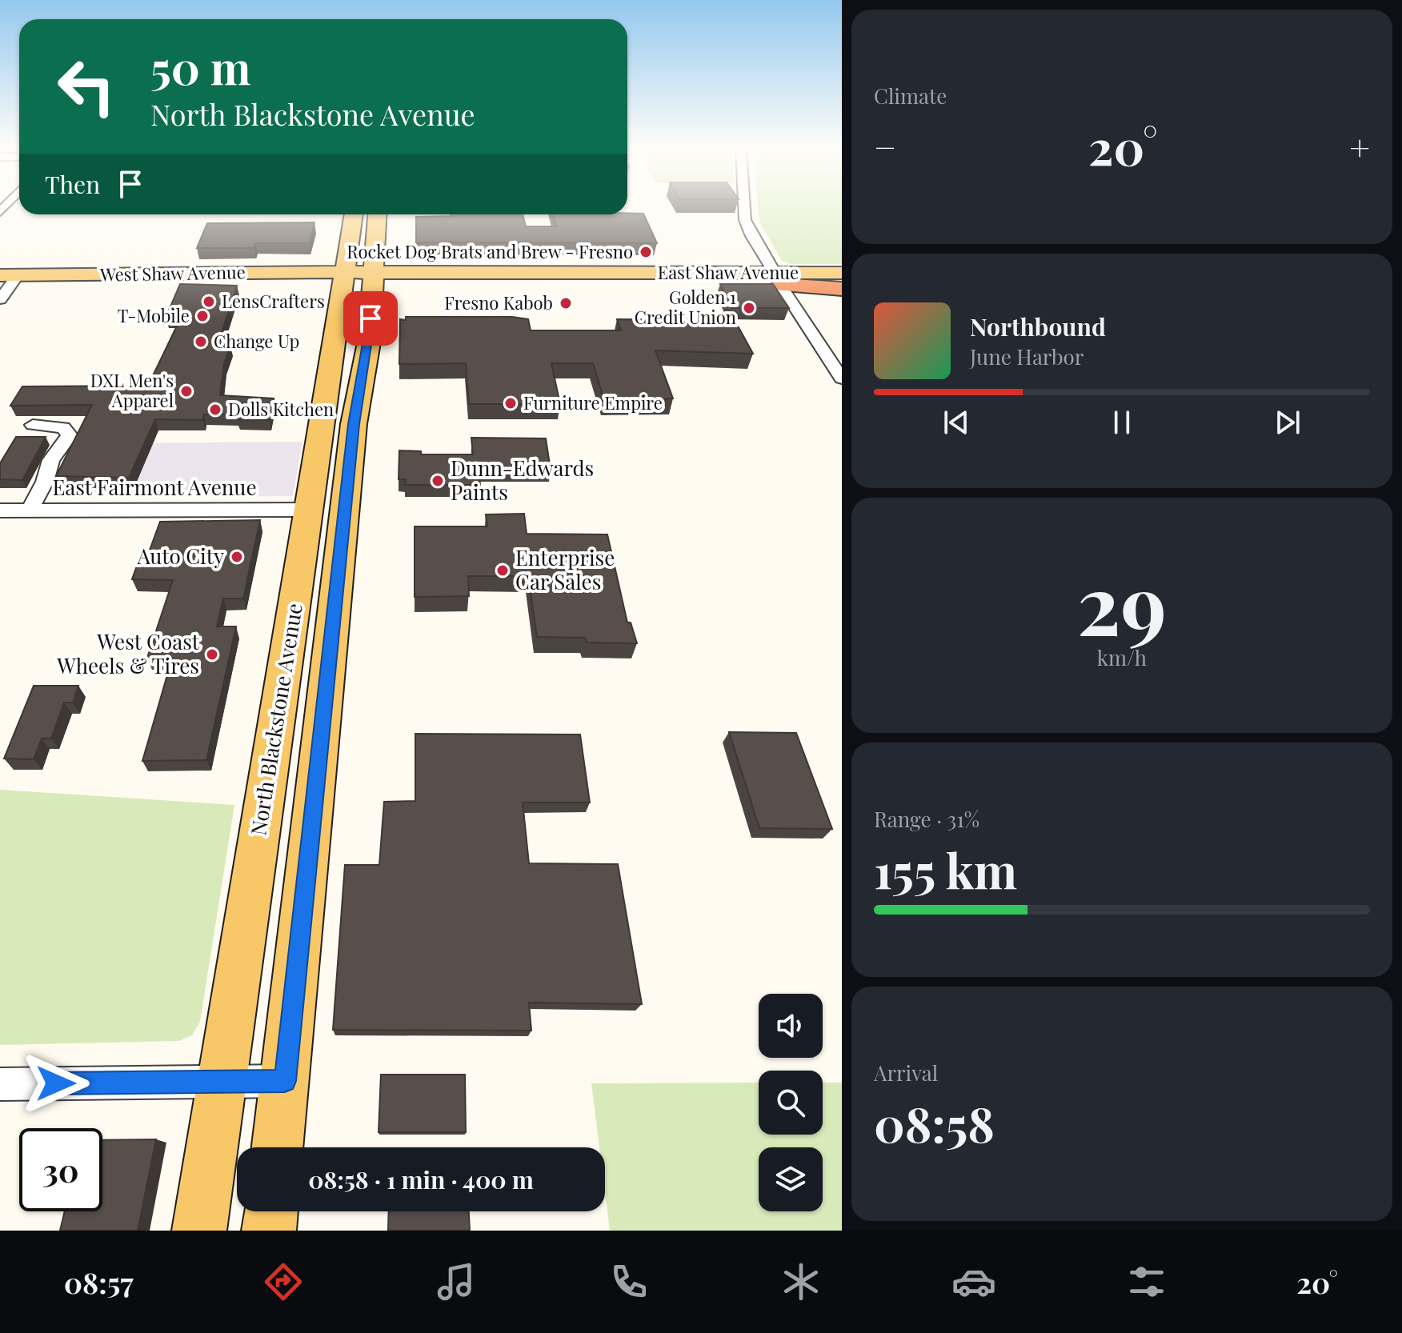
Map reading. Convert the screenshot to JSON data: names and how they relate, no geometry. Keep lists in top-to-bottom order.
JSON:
{
  "streets": {
    "main road": ["East Shaw Avenue", "West Shaw Avenue", "North Blackstone Avenue"],
    "street": ["East Fairmont Avenue"]
  },
  "crossings": [
    ["East Shaw Avenue", "West Shaw Avenue"],
    ["East Shaw Avenue", "North Blackstone Avenue"],
    ["West Shaw Avenue", "North Blackstone Avenue"],
    ["East Fairmont Avenue", "North Blackstone Avenue"]
  ],
  "places": [
    "Rocket Dog Brats and Brew - Fresno",
    "LensCrafters",
    "Fresno Kabob",
    "Golden 1 Credit Union",
    "T-Mobile",
    "Change Up",
    "DXL Men's Apparel",
    "Furniture Empire",
    "Dolls Kitchen",
    "Dunn-Edwards Paints",
    "Auto City",
    "Enterprise Car Sales",
    "West Coast Wheels & Tires"
  ],
  "page": {
    "tile": [
      "Climate",
      ["29", "km/h"],
      ["Range · 31%", "155 km"],
      ["Arrival", "08:58"]
    ],
    "turn": ["50 m", "North Blackstone Avenue"],
    "heat": ["−", "20°", "+"],
    "then": "Then",
    "song": ["Northbound", "June Harbor"],
    "limit": "30",
    "trip": "08:58 · 1 min · 400 m",
    "tabs": ["08:57", "20°"]
  }
}
